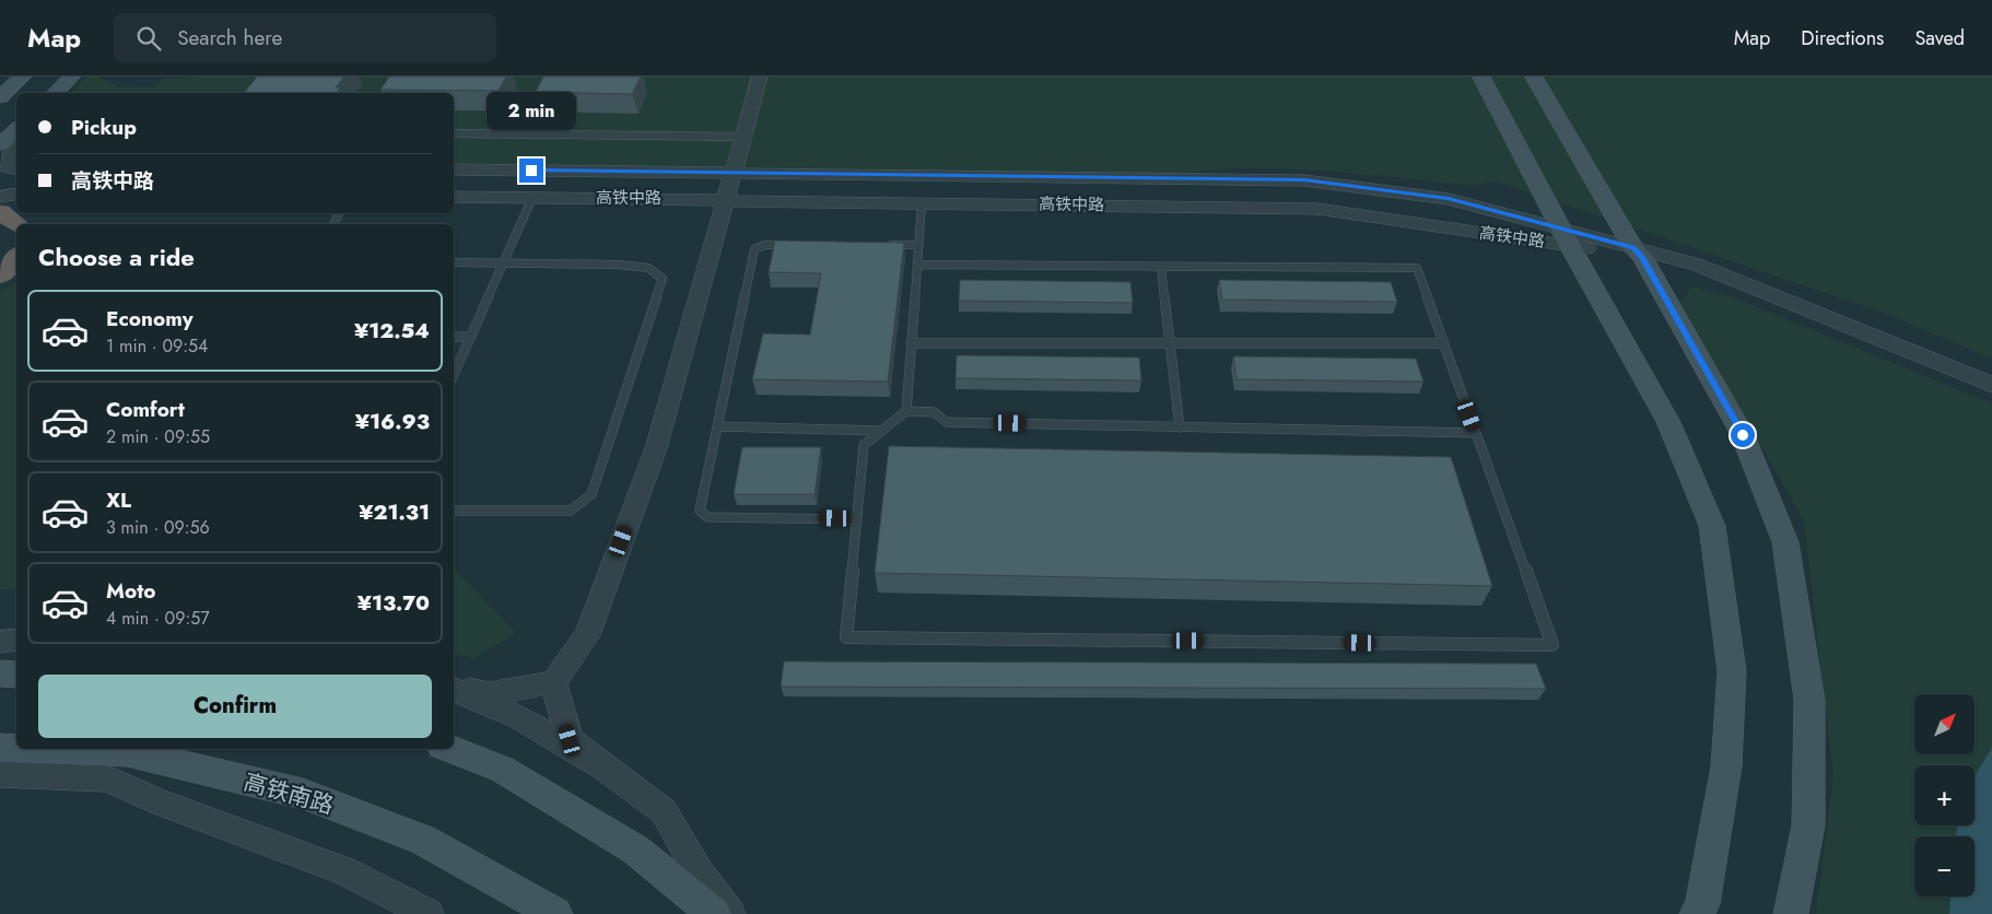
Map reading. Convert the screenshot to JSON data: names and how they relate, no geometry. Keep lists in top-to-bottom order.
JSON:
{
  "streets": {
    "main road": ["高铁南路"],
    "street": ["高铁中路"]
  },
  "north": "top right",
  "page": {
    "header": "Map",
    "search": "Search here",
    "nav": ["Map", "Directions", "Saved"],
    "bubble": "2 min",
    "banner": ["Pickup", "高铁中路"],
    "heading": "Choose a ride",
    "list": [
      {
        "name": "Economy",
        "note": "1 min · 09:54",
        "value": "¥12.54"
      },
      {
        "name": "Comfort",
        "note": "2 min · 09:55",
        "value": "¥16.93"
      },
      {
        "name": "XL",
        "note": "3 min · 09:56",
        "value": "¥21.31"
      },
      {
        "name": "Moto",
        "note": "4 min · 09:57",
        "value": "¥13.70"
      }
    ],
    "buttons": "Confirm",
    "map_buttons": ["+", "−"]
  }
}
